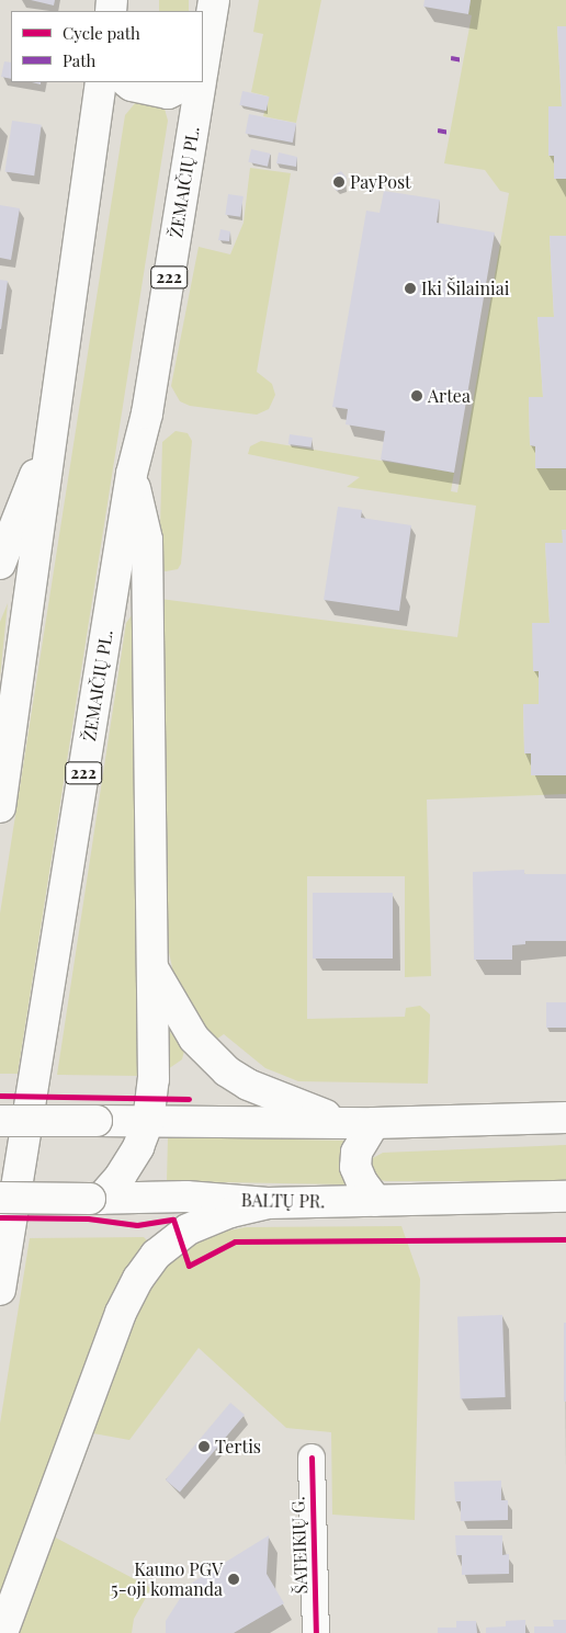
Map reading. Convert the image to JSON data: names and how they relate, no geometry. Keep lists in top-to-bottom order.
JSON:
{
  "streets": {
    "main road": ["ŽEMAIČIŲ PL.", "222", "BALTŲ PR."],
    "street": ["ŠATEIKIŲ G."]
  },
  "places": [
    "PayPost",
    "Iki Šilainiai",
    "Artea",
    "Tertis",
    "Kauno PGV 5-oji komanda"
  ],
  "legend": ["Cycle path", "Path"]
}
